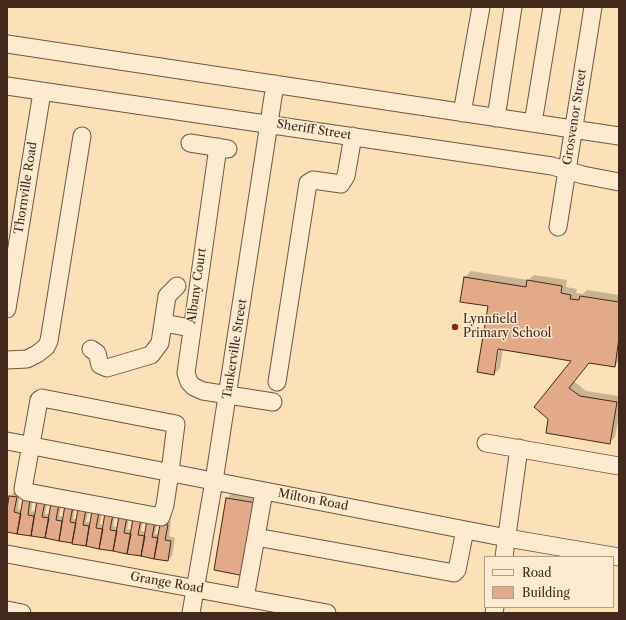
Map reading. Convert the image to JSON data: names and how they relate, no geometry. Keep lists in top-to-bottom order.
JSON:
{
  "streets": {
    "street": [
      "Grosvenor Street",
      "Sheriff Street",
      "Thornville Road",
      "Albany Court",
      "Tankerville Street",
      "Milton Road",
      "Grange Road"
    ]
  },
  "crossings": [
    ["Grosvenor Street", "Sheriff Street"],
    ["Sheriff Street", "Thornville Road"],
    ["Sheriff Street", "Tankerville Street"],
    ["Albany Court", "Tankerville Street"],
    ["Tankerville Street", "Milton Road"],
    ["Tankerville Street", "Grange Road"]
  ],
  "places": ["Lynnfield Primary School"],
  "legend": ["Road", "Building"]
}
